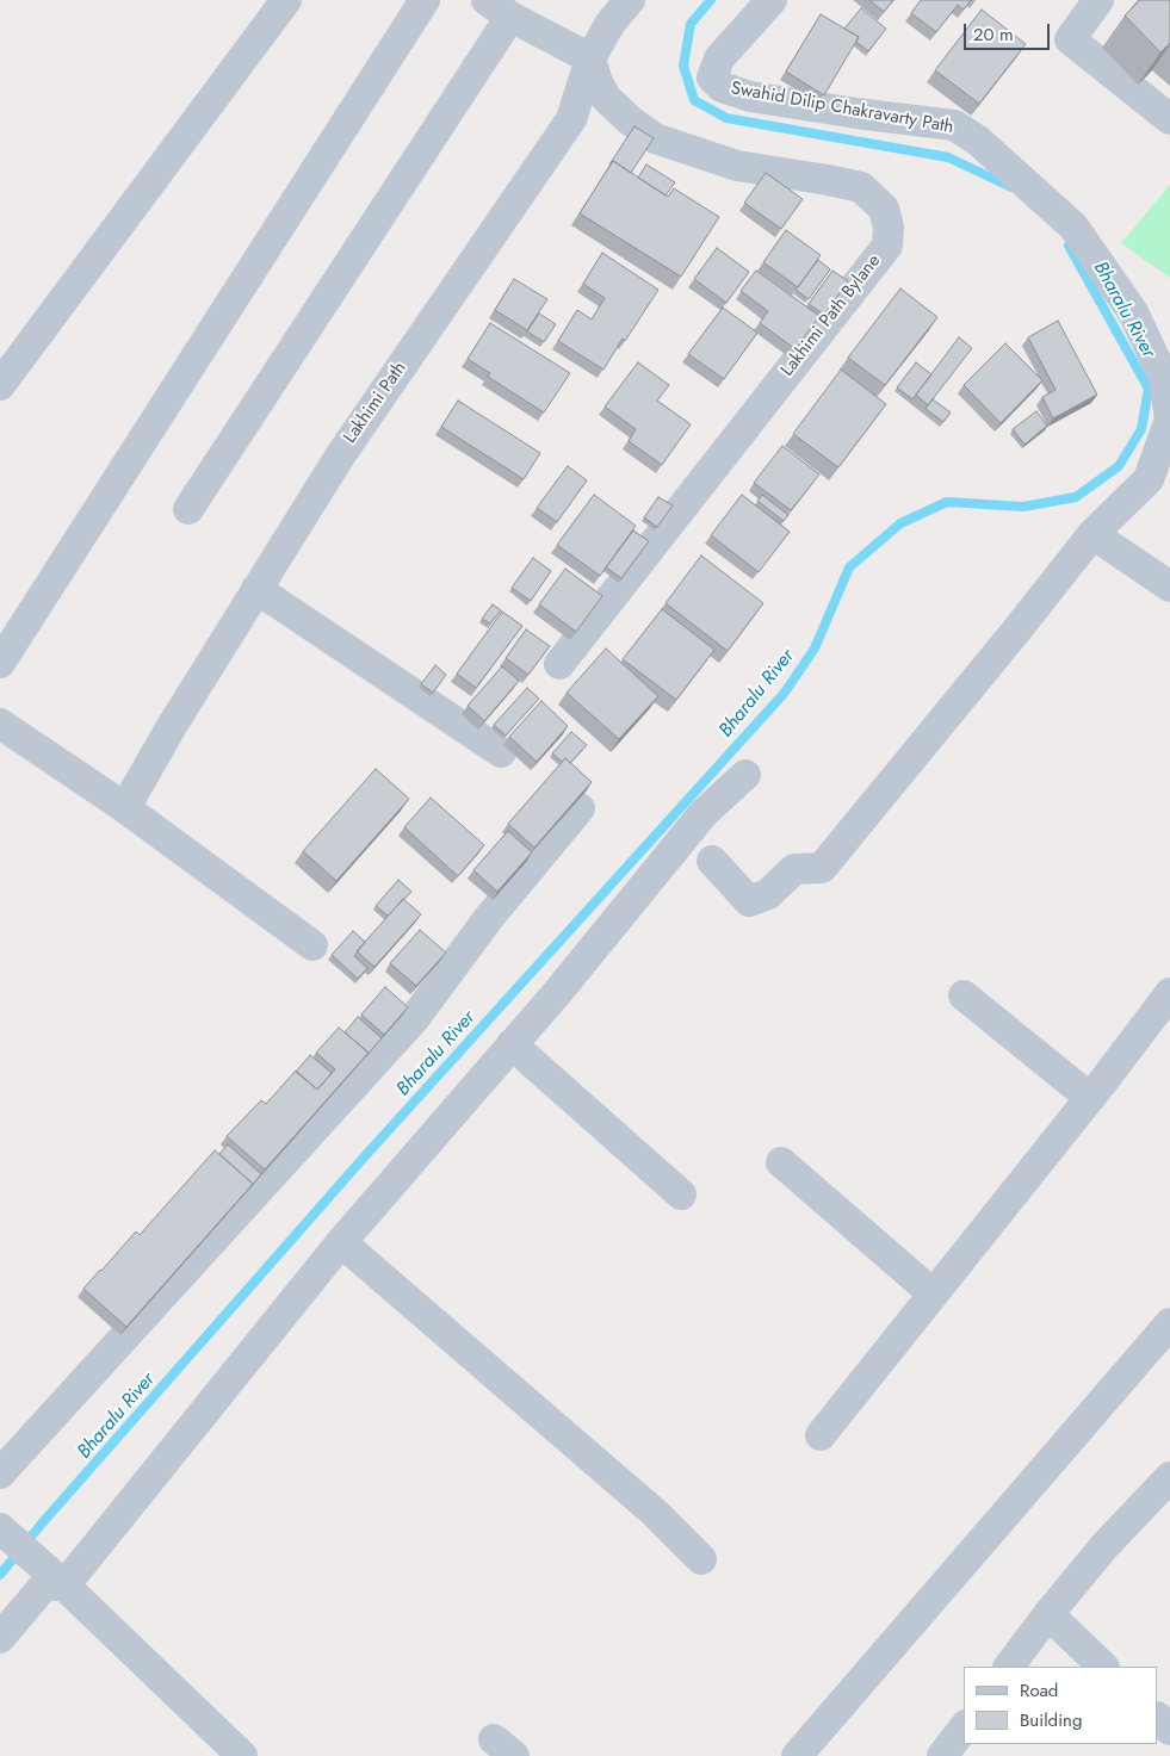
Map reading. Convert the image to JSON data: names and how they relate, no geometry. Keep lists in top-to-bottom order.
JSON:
{
  "streets": {
    "street": ["Swahid Dilip Chakravarty Path", "Lakhimi Path Bylane", "Lakhimi Path"]
  },
  "crossings": [
    ["Lakhimi Path Bylane", "Lakhimi Path"]
  ],
  "water": ["Bharalu River"],
  "legend": ["Road", "Building"],
  "scale_bar": "20 m"
}
